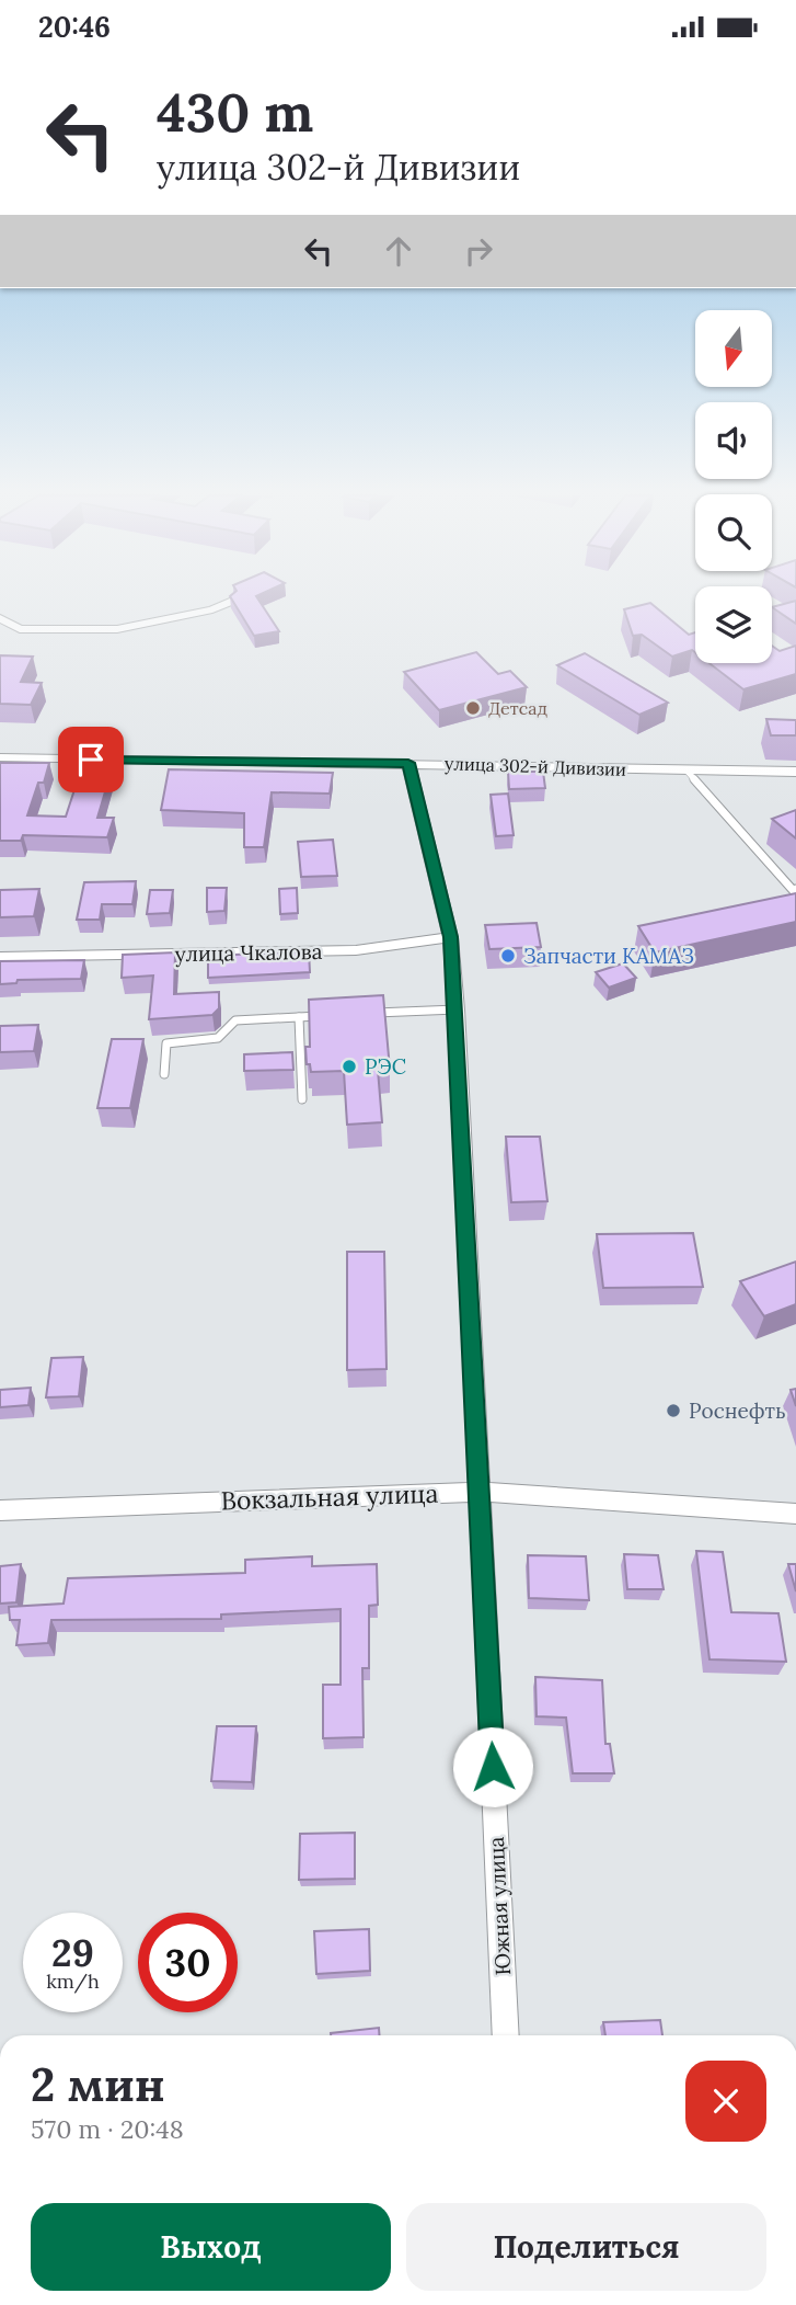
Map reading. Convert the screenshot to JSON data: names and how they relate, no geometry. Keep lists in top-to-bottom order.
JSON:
{
  "streets": {
    "street": [
      "улица 302-й Дивизии",
      "улица Чкалова",
      "Вокзальная улица",
      "Южная улица"
    ]
  },
  "crossings": [
    ["улица 302-й Дивизии", "Южная улица"],
    ["улица Чкалова", "Южная улица"],
    ["Вокзальная улица", "Южная улица"]
  ],
  "places": [
    "Детсад",
    "Запчасти КАМАЗ",
    "РЭС",
    "Роснефть"
  ],
  "north": "bottom",
  "page": {
    "status": "20:46",
    "turn": ["430 m", "улица 302-й Дивизии"],
    "speed": "29 km/h",
    "limit": "30",
    "heading": ["2 мин", "570 m · 20:48"],
    "buttons": ["Выход", "Поделиться"]
  }
}
